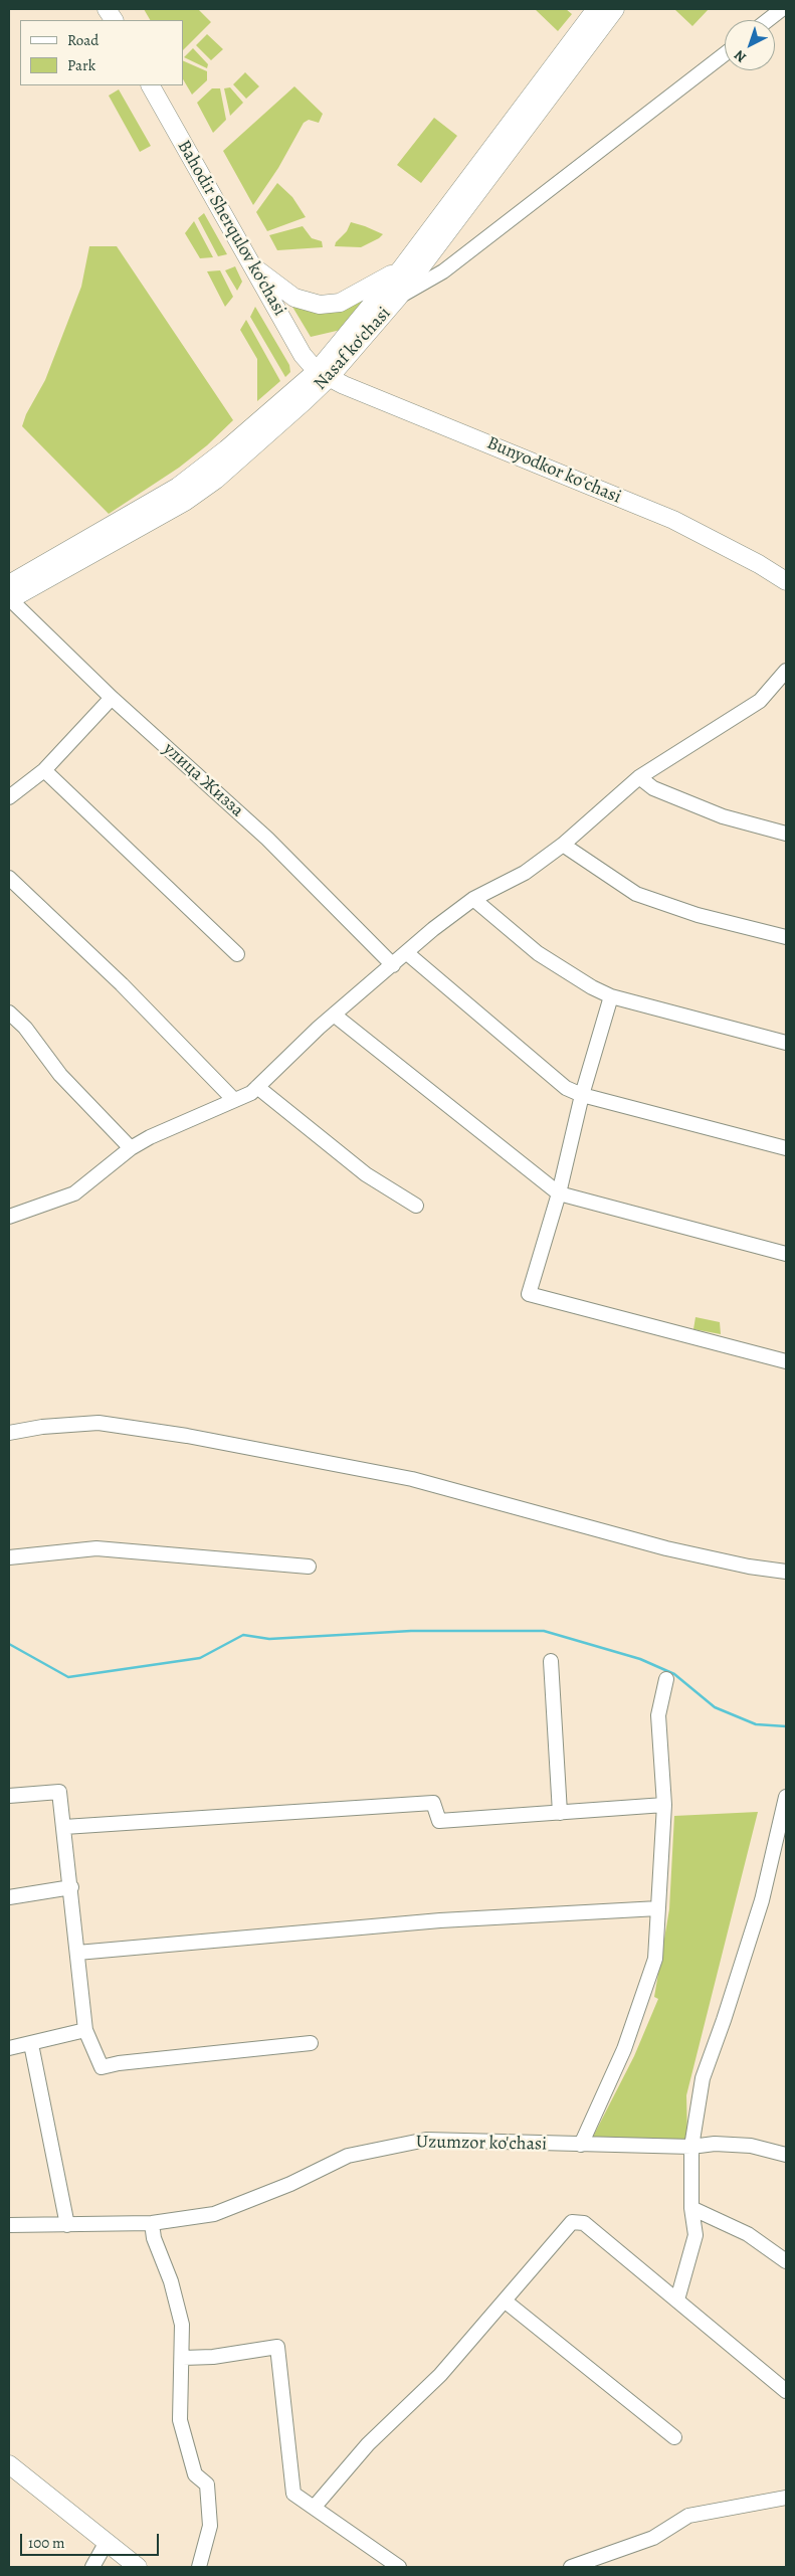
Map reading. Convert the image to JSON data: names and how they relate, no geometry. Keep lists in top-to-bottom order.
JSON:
{
  "streets": {
    "main road": ["Bahodir Sherqulov ko‘chasi", "Nasaf ko‘chasi", "Bunyodkor koʻchasi"],
    "street": ["улица Жизза", "Uzumzor ko'chasi"]
  },
  "crossings": [
    ["Bahodir Sherqulov ko‘chasi", "Nasaf ko‘chasi"],
    ["Bahodir Sherqulov ko‘chasi", "Bunyodkor koʻchasi"],
    ["Nasaf ko‘chasi", "Bunyodkor koʻchasi"],
    ["Nasaf ko‘chasi", "улица Жизза"]
  ],
  "legend": ["Road", "Park"],
  "scale_bar": "100 m",
  "north": "bottom left"
}
